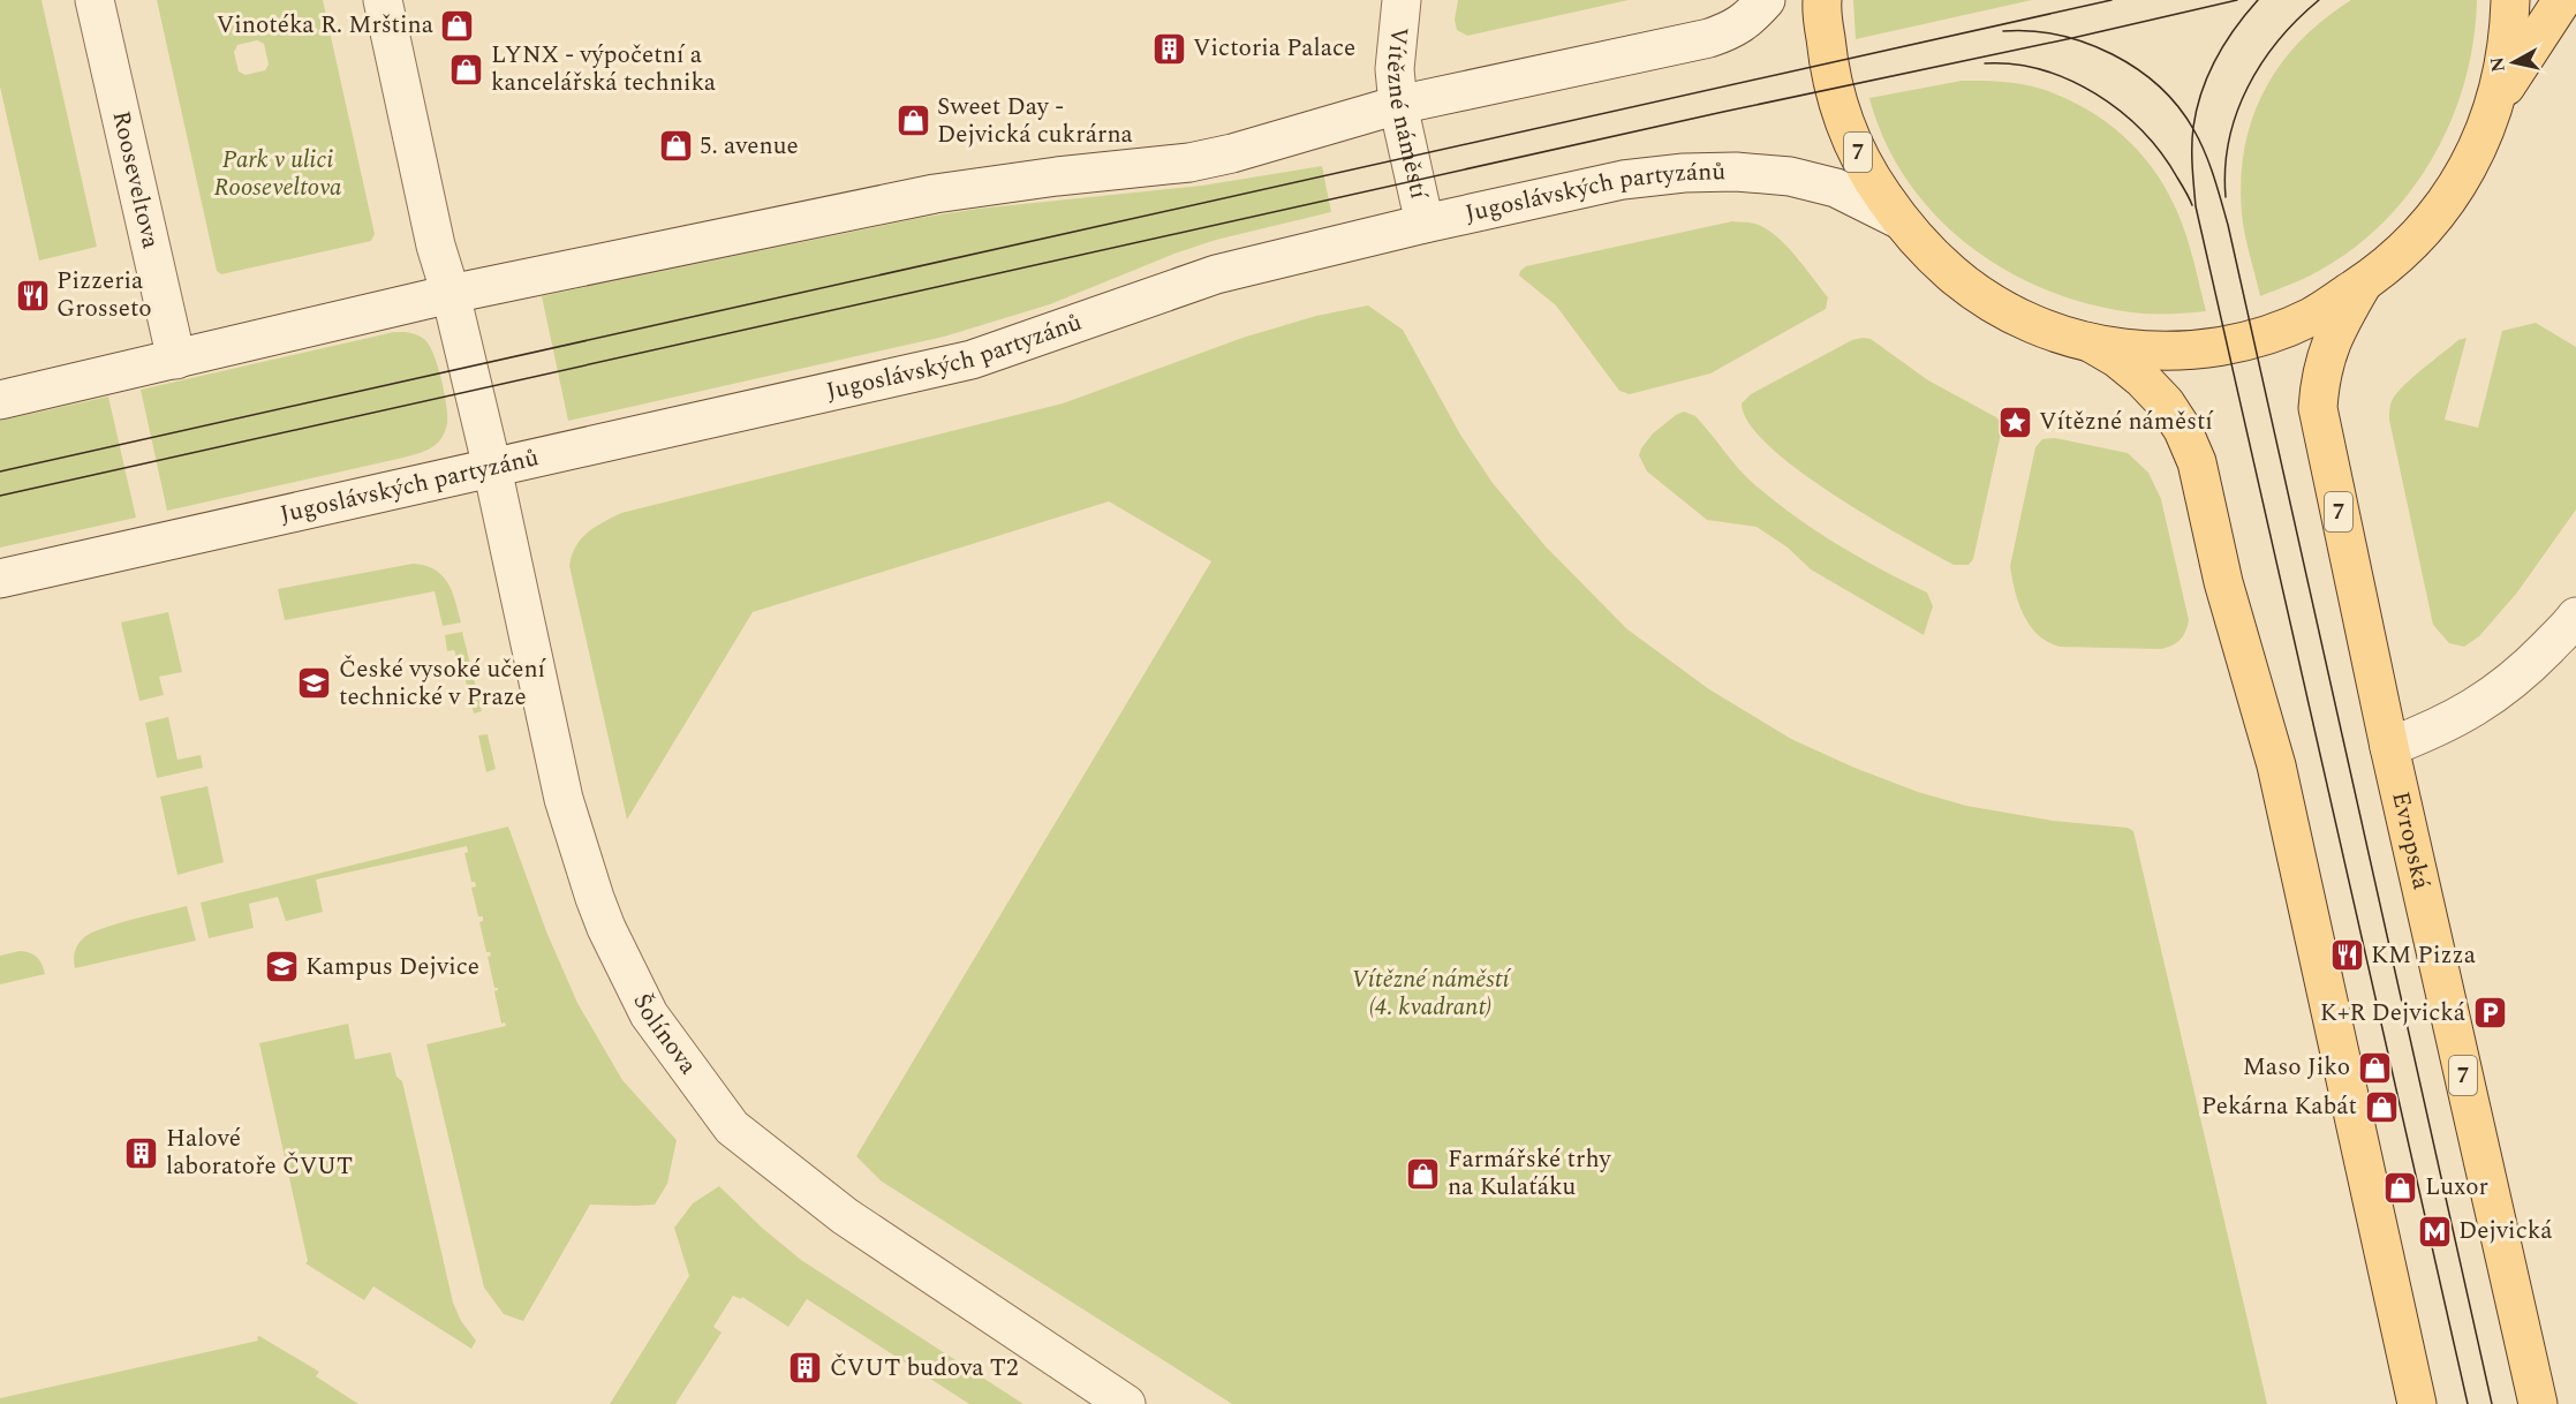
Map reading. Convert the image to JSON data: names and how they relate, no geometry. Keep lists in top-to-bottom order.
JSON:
{
  "streets": {
    "main road": [
      "Vítězné náměstí",
      "7",
      "Rooseveltova",
      "Jugoslávských partyzánů",
      "Evropská",
      "Šolínova"
    ]
  },
  "crossings": [
    ["Vítězné náměstí", "Jugoslávských partyzánů"],
    ["7", "Jugoslávských partyzánů"],
    ["7", "Evropská"],
    ["Jugoslávských partyzánů", "Šolínova"]
  ],
  "parks": ["Park v ulici Rooseveltova", "Vítězné náměstí (4. kvadrant)"],
  "places": {
    "shop": [
      "Vinotéka R. Mrština",
      "LYNX - výpočetní a kancelářská technika",
      "Sweet Day - Dejvická cukrárna",
      "5. avenue",
      "Maso Jiko",
      "Pekárna Kabát",
      "Farmářské trhy na Kulaťáku",
      "Luxor"
    ],
    "building": ["Victoria Palace", "Halové laboratoře ČVUT", "ČVUT budova T2"],
    "restaurant": ["Pizzeria Grosseto", "KM Pizza"],
    "place": ["Vítězné náměstí"],
    "school or university": ["České vysoké učení technické v Praze", "Kampus Dejvice"],
    "parking": ["K+R Dejvická"],
    "metro station": ["Dejvická"]
  },
  "north": "left"
}
